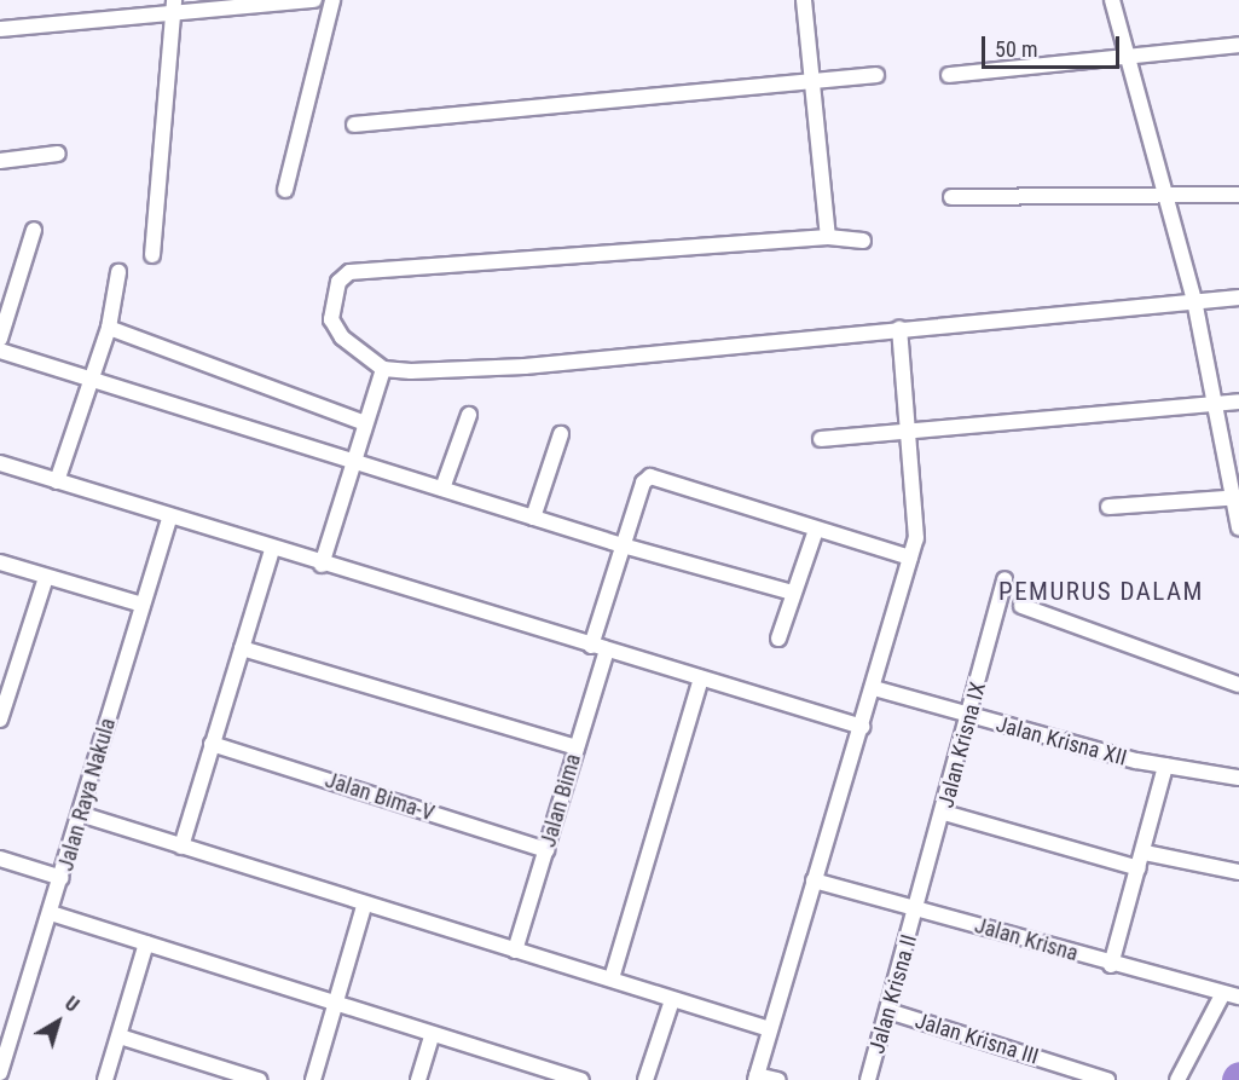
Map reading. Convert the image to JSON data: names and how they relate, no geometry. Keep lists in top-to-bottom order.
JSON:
{
  "streets": {
    "street": [
      "Jalan Krisna XII",
      "Jalan Krisna IX",
      "Jalan Raya Nakula",
      "Jalan Bima-V",
      "Jalan Bima",
      "Jalan Krisna",
      "Jalan Krisna II",
      "Jalan Krisna III"
    ]
  },
  "crossings": [
    ["Jalan Krisna XII", "Jalan Krisna IX"],
    ["Jalan Krisna IX", "Jalan Krisna"],
    ["Jalan Krisna IX", "Jalan Krisna II"],
    ["Jalan Bima-V", "Jalan Bima"],
    ["Jalan Krisna", "Jalan Krisna II"],
    ["Jalan Krisna II", "Jalan Krisna III"]
  ],
  "districts": ["PEMURUS DALAM"],
  "scale_bar": "50 m",
  "north": "top right"
}
